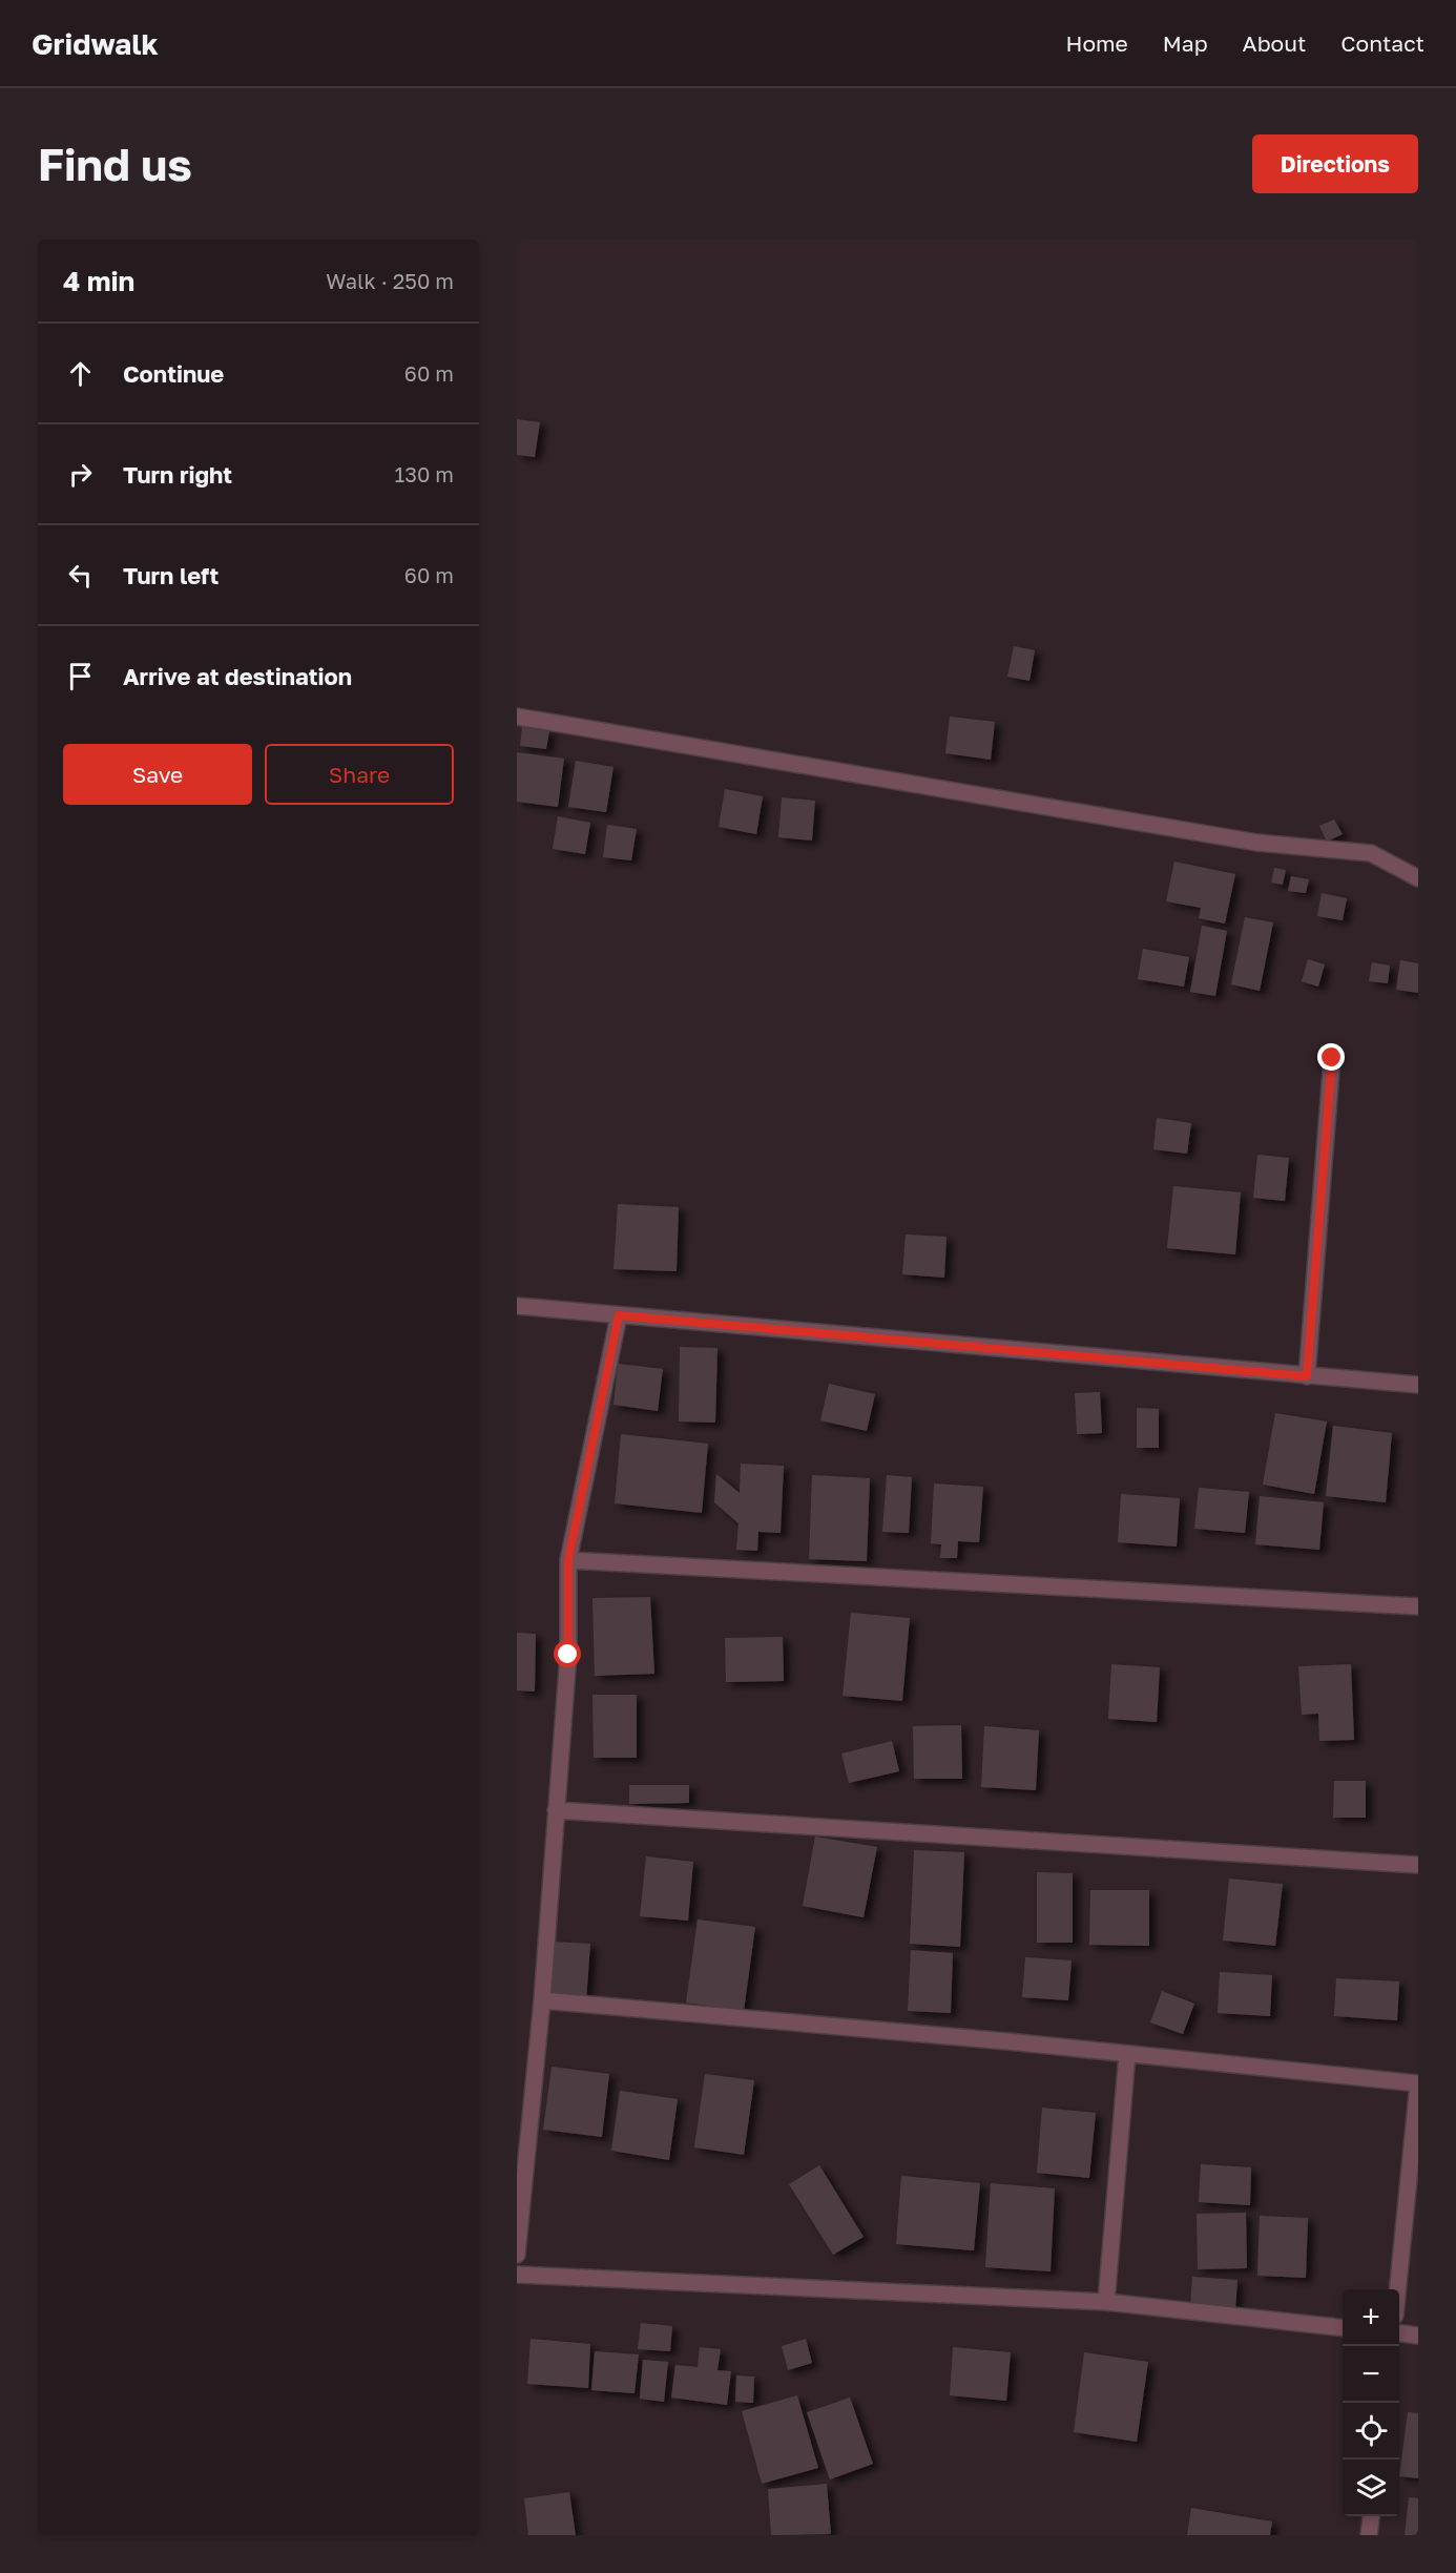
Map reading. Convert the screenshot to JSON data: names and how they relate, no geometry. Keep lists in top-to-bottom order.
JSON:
{
  "page": {
    "header": "Gridwalk",
    "nav": [
      "Home",
      "Map",
      "About",
      "Contact"
    ],
    "buttons": [
      "Directions",
      ["Save", "Share"]
    ],
    "title": "Find us",
    "heading": ["4 min", "Walk · 250 m"],
    "list": [
      ["Continue", "60 m"],
      ["Turn right", "130 m"],
      ["Turn left", "60 m"],
      "Arrive at destination"
    ],
    "map_buttons": ["+", "−"]
  }
}
